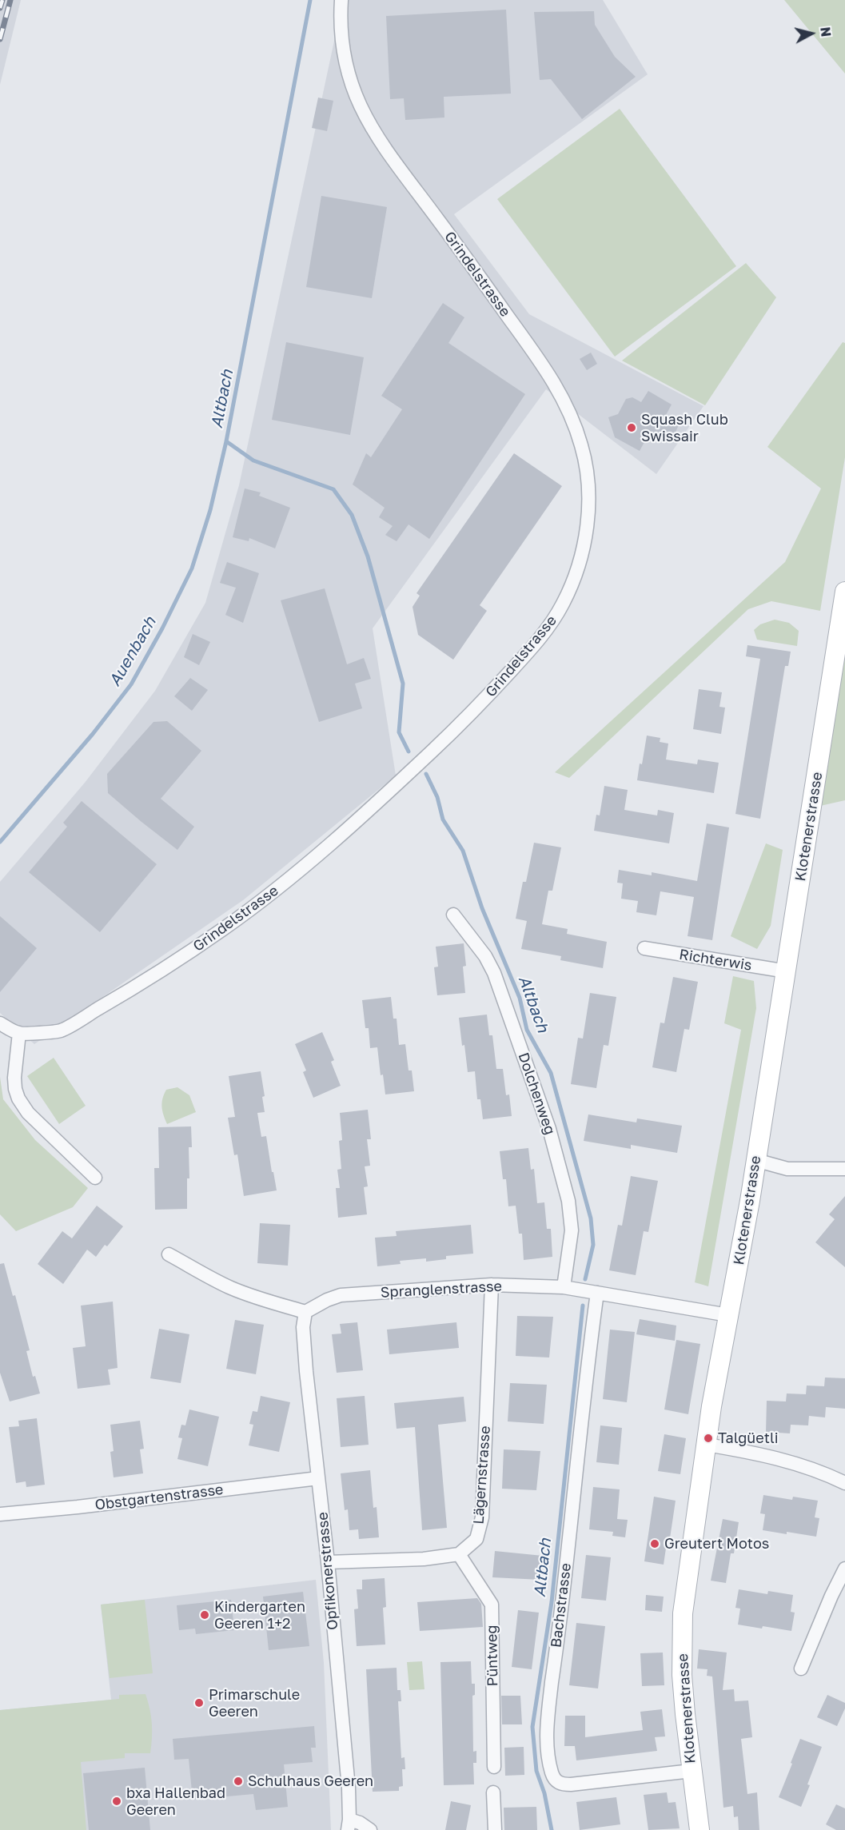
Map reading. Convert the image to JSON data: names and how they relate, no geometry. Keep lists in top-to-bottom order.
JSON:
{
  "streets": {
    "main road": ["Klotenerstrasse"],
    "street": [
      "Grindelstrasse",
      "Richterwis",
      "Dolchenweg",
      "Spranglenstrasse",
      "Lägernstrasse",
      "Obstgartenstrasse",
      "Opfikonerstrasse",
      "Bachstrasse",
      "Püntweg"
    ]
  },
  "crossings": [
    ["Klotenerstrasse", "Richterwis"],
    ["Klotenerstrasse", "Spranglenstrasse"],
    ["Klotenerstrasse", "Bachstrasse"],
    ["Dolchenweg", "Spranglenstrasse"],
    ["Spranglenstrasse", "Lägernstrasse"],
    ["Spranglenstrasse", "Opfikonerstrasse"],
    ["Spranglenstrasse", "Bachstrasse"],
    ["Lägernstrasse", "Püntweg"],
    ["Obstgartenstrasse", "Opfikonerstrasse"]
  ],
  "water": ["Altbach", "Auenbach"],
  "places": [
    "Squash Club Swissair",
    "Talgüetli",
    "Greutert Motos",
    "Kindergarten Geeren 1+2",
    "Primarschule Geeren",
    "Schulhaus Geeren",
    "bxa Hallenbad Geeren"
  ],
  "north": "right"
}
